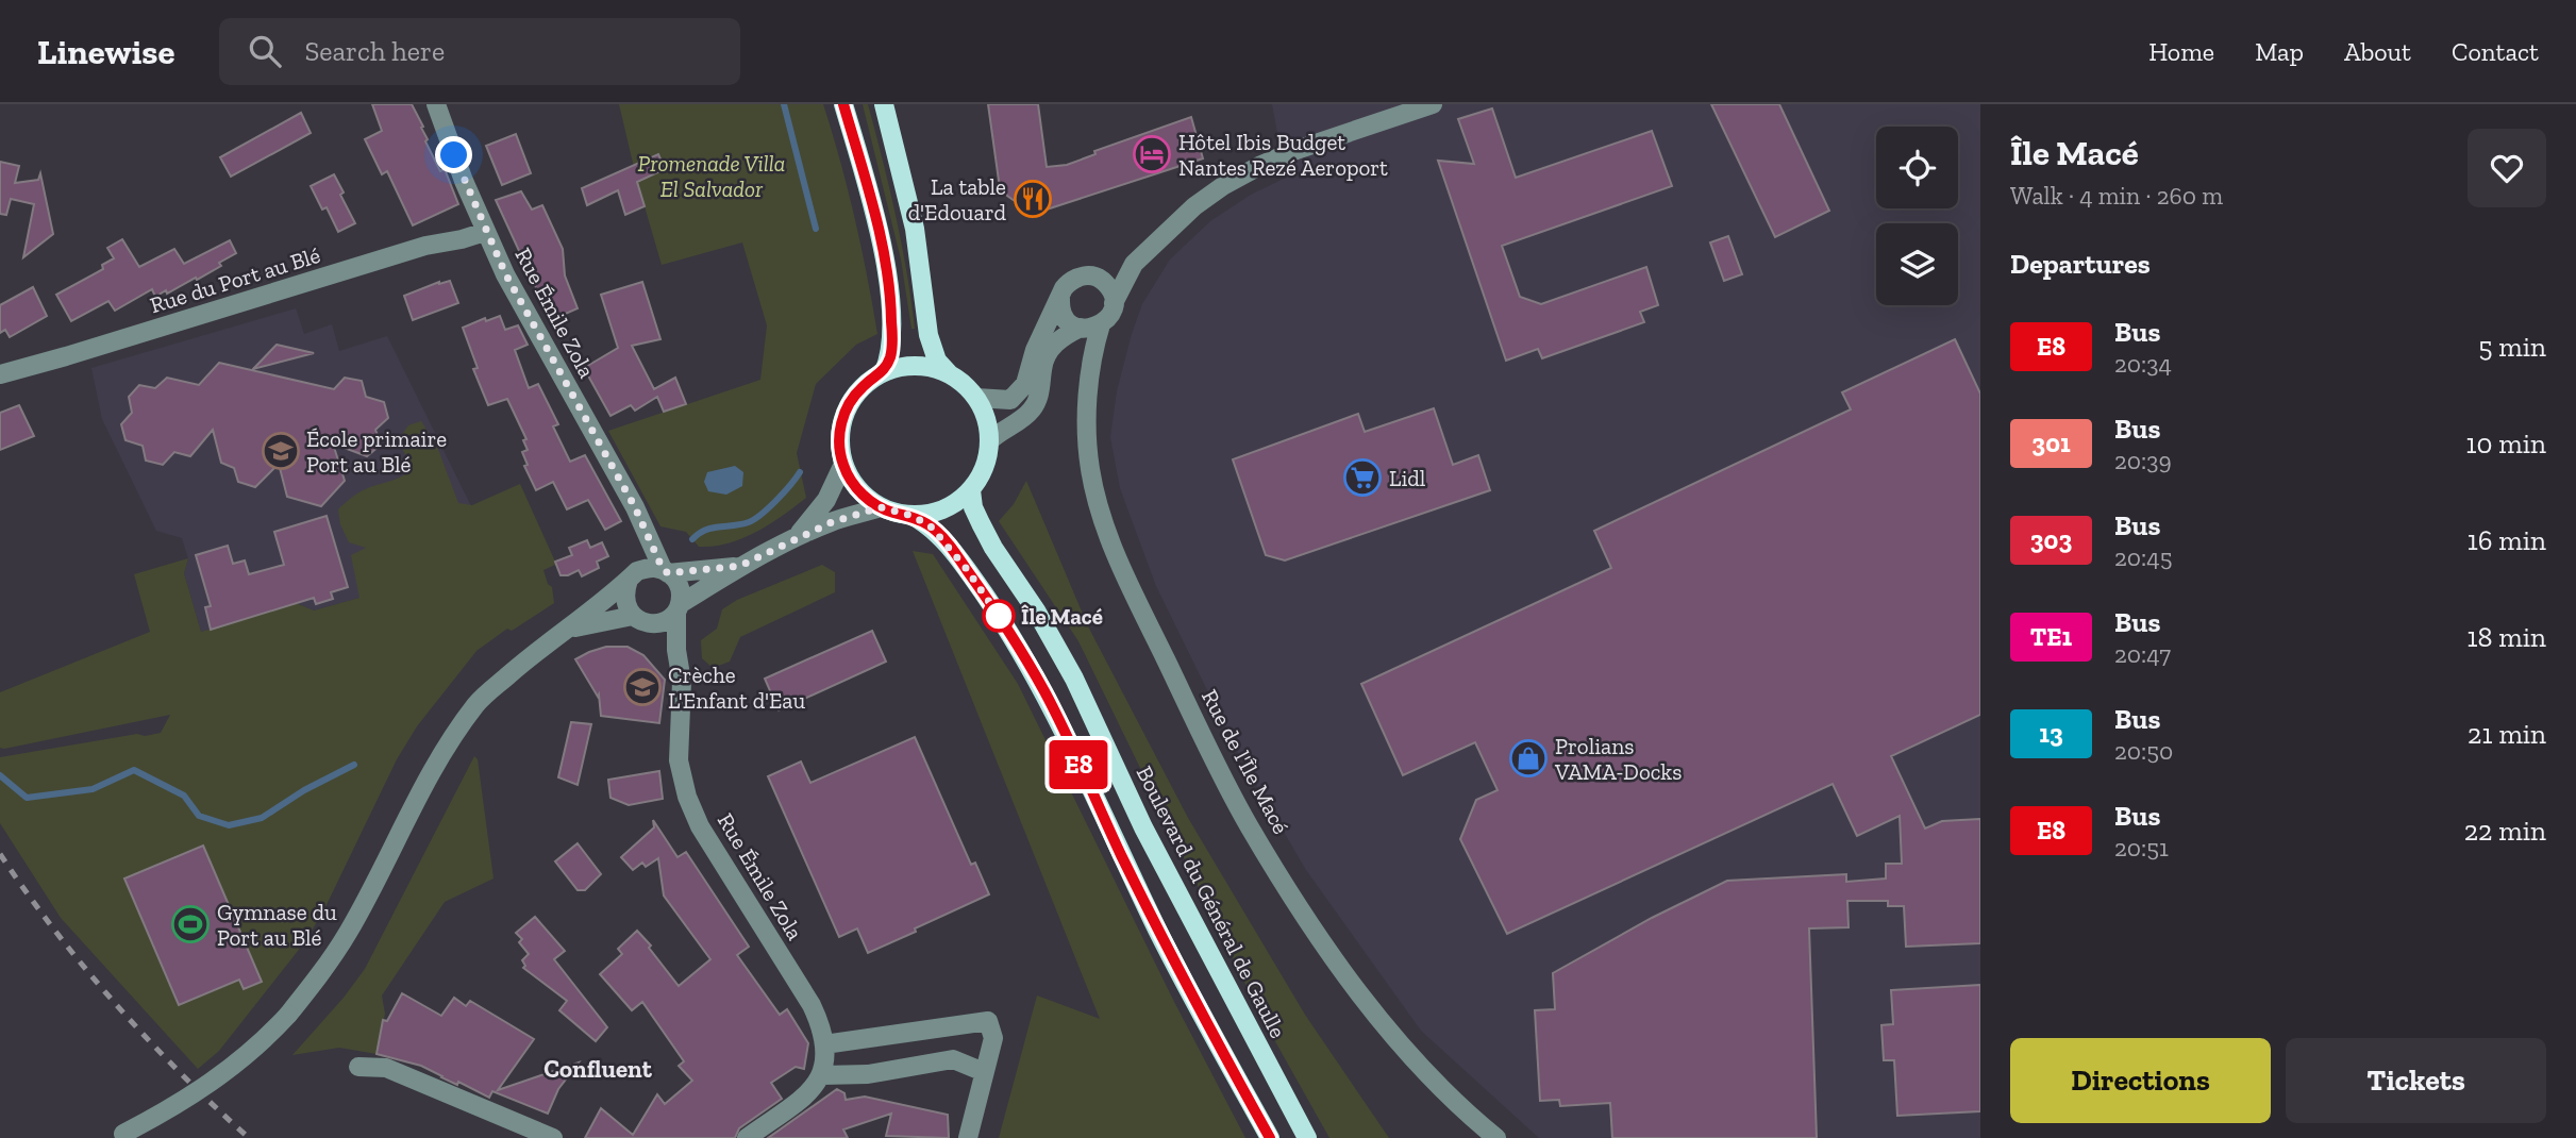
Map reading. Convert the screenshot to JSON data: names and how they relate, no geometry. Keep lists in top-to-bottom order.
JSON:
{
  "streets": {
    "main road": ["Boulevard du Général de Gaulle"],
    "street": ["Rue du Port au Blé", "Rue Émile Zola", "Rue de l'Île Macé"]
  },
  "crossings": [
    ["Rue du Port au Blé", "Rue Émile Zola"]
  ],
  "districts": ["Confluent"],
  "parks": ["Promenade Villa El Salvador"],
  "places": {
    "hotel": ["Hôtel Ibis Budget Nantes Rezé Aeroport"],
    "restaurant": ["La table d'Edouard"],
    "school or university": ["École primaire Port au Blé", "Crèche L'Enfant d'Eau"],
    "supermarket": ["Lidl"],
    "other": ["Île Macé"],
    "shop": ["Prolians VAMA-Docks"],
    "sports": ["Gymnase du Port au Blé"]
  },
  "lines": ["bus line E8"],
  "page": {
    "header": "Linewise",
    "search": "Search here",
    "nav": [
      "Home",
      "Map",
      "About",
      "Contact"
    ],
    "on_map": "E8",
    "heading": [
      ["Île Macé", "Walk · 4 min · 260 m"],
      "Departures"
    ],
    "list": [
      {
        "mark": "E8",
        "name": "Bus",
        "note": "20:34",
        "value": "5 min"
      },
      {
        "mark": "301",
        "name": "Bus",
        "note": "20:39",
        "value": "10 min"
      },
      {
        "mark": "303",
        "name": "Bus",
        "note": "20:45",
        "value": "16 min"
      },
      {
        "mark": "TE1",
        "name": "Bus",
        "note": "20:47",
        "value": "18 min"
      },
      {
        "mark": "13",
        "name": "Bus",
        "note": "20:50",
        "value": "21 min"
      },
      {
        "mark": "E8",
        "name": "Bus",
        "note": "20:51",
        "value": "22 min"
      }
    ],
    "buttons": ["Directions", "Tickets"]
  }
}
